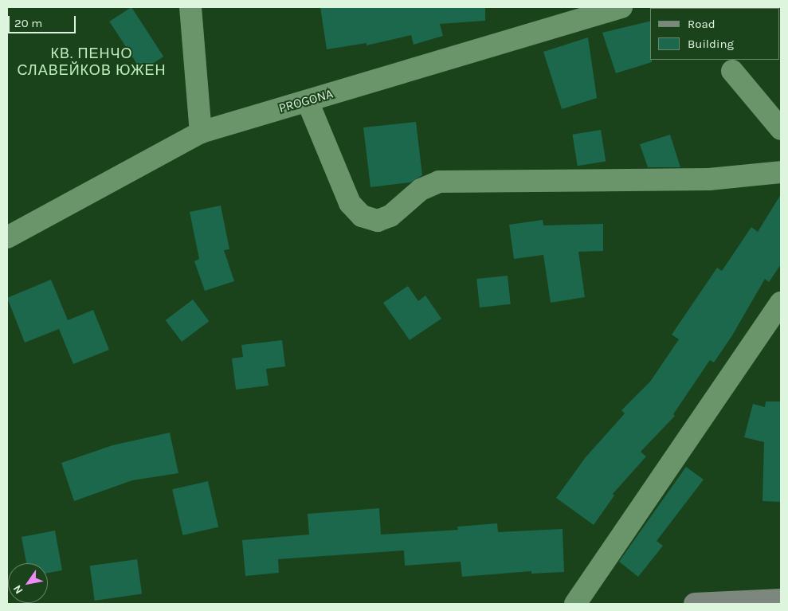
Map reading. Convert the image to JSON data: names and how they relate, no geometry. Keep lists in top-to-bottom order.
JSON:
{
  "streets": {
    "street": ["PROGONA"]
  },
  "districts": ["КВ. ПЕНЧО СЛАВЕЙКОВ ЮЖЕН"],
  "legend": ["Road", "Building"],
  "scale_bar": "20 m",
  "north": "bottom left"
}
